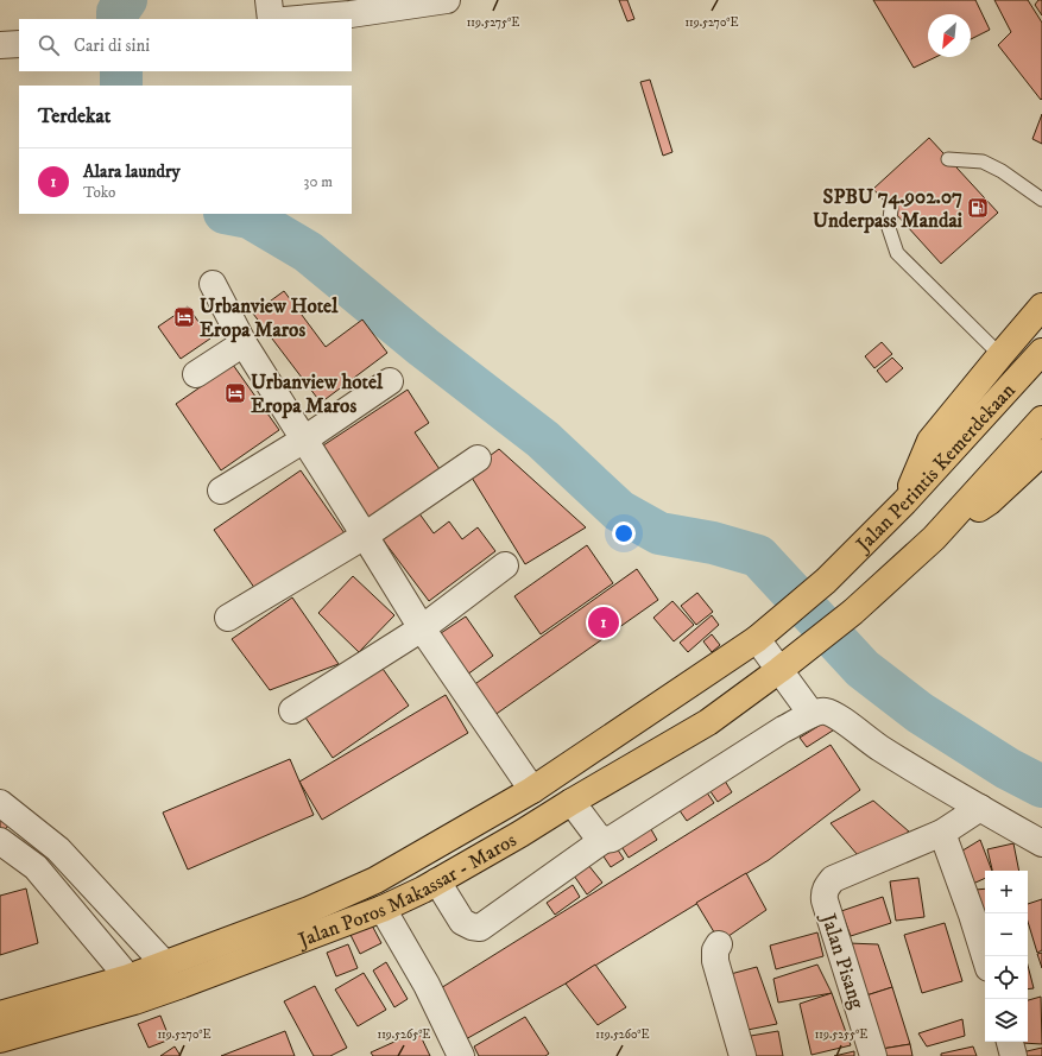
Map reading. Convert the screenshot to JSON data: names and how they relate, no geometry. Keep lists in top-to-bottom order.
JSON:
{
  "streets": {
    "highway": ["Jalan Perintis Kemerdekaan", "Jalan Poros Makassar - Maros"],
    "street": ["Jalan Pisang"]
  },
  "crossings": [
    ["Jalan Perintis Kemerdekaan", "Jalan Poros Makassar - Maros"]
  ],
  "places": {
    "fuel station": ["SPBU 74.902.07 Underpass Mandai"],
    "hotel": ["Urbanview Hotel Eropa Maros", "Urbanview hotel Eropa Maros"]
  },
  "north": "bottom left",
  "page": {
    "search": "Cari di sini",
    "heading": "Terdekat",
    "list": [
      {
        "mark": "1",
        "name": "Alara laundry",
        "note": "Toko",
        "value": "30 m"
      }
    ],
    "pins": "1",
    "map_buttons": ["+", "−"]
  },
  "coordinates": [
    "119.5275°E",
    "119.5270°E",
    "119.5265°E",
    "119.5260°E",
    "119.5255°E"
  ]
}
